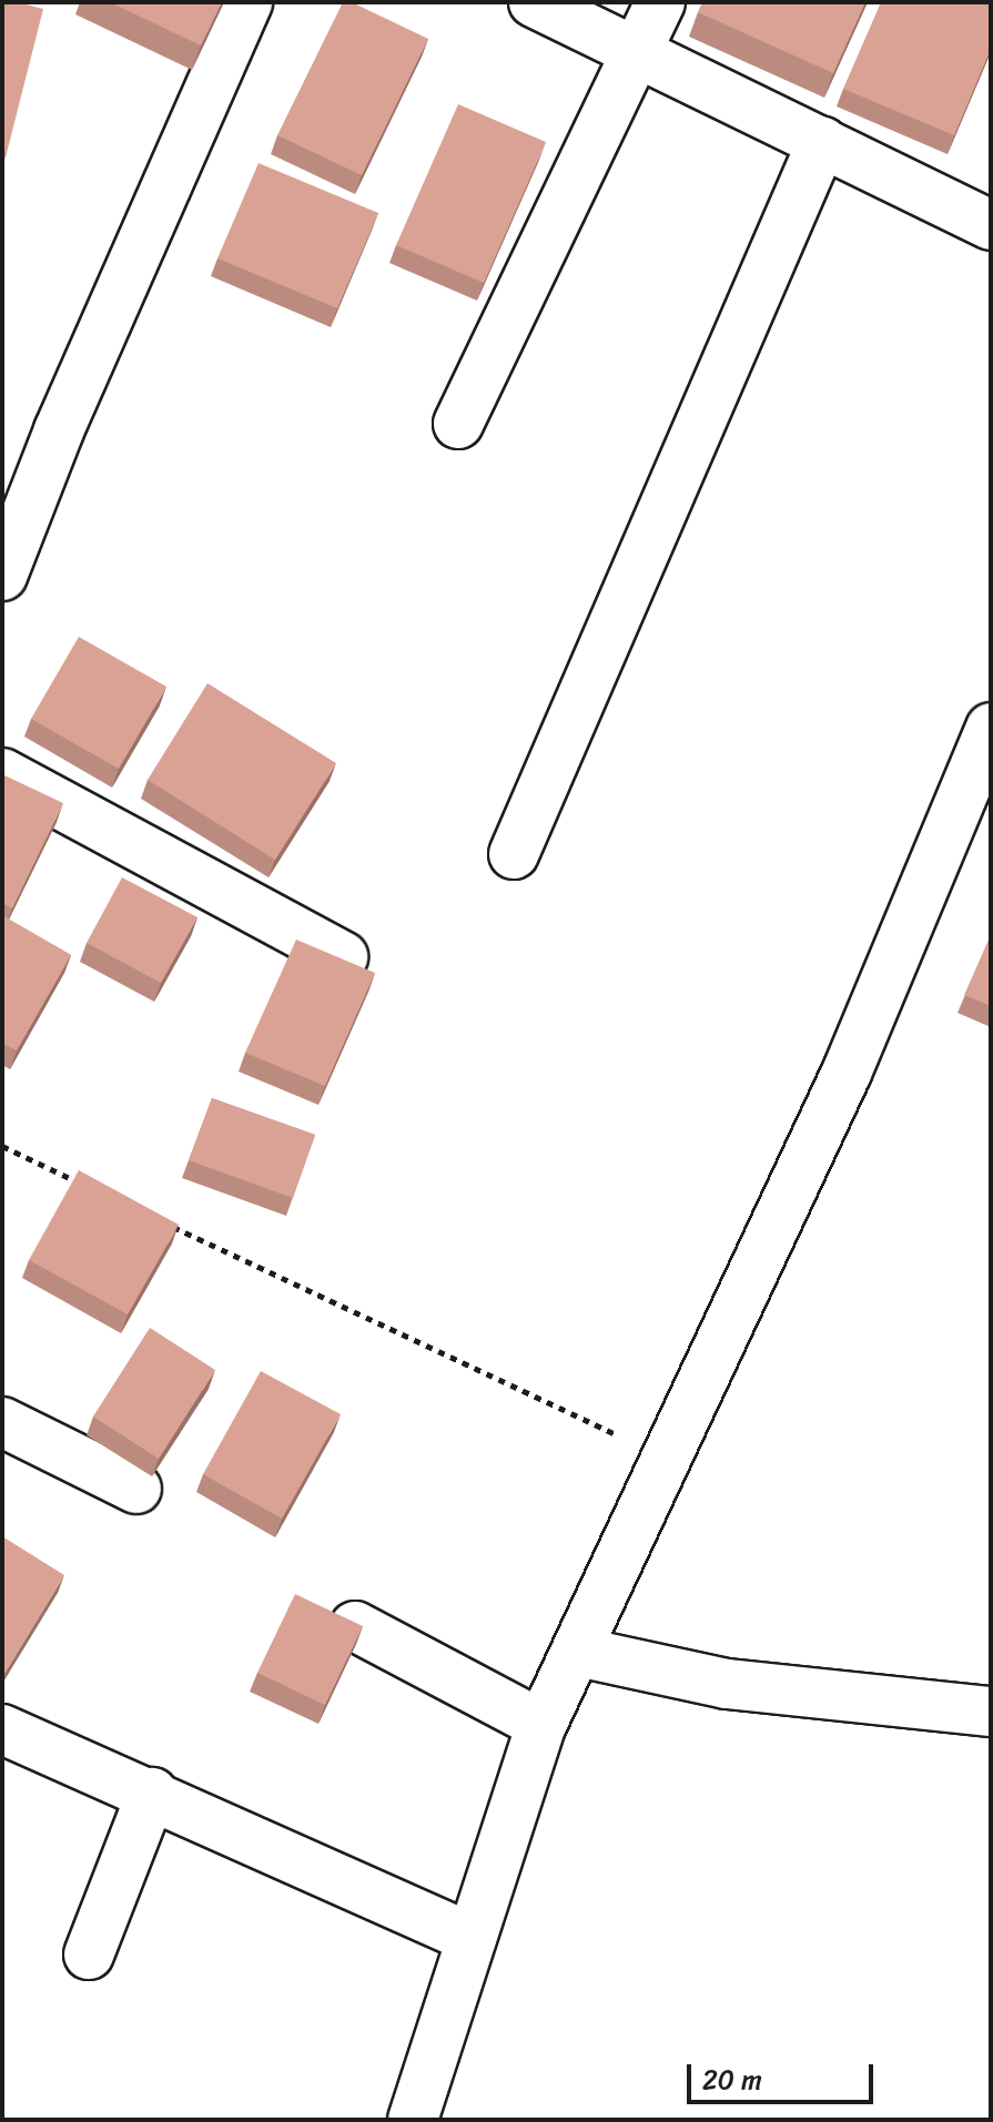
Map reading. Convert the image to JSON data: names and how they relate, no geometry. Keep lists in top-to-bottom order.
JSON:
{
  "scale_bar": "20 m"
}
